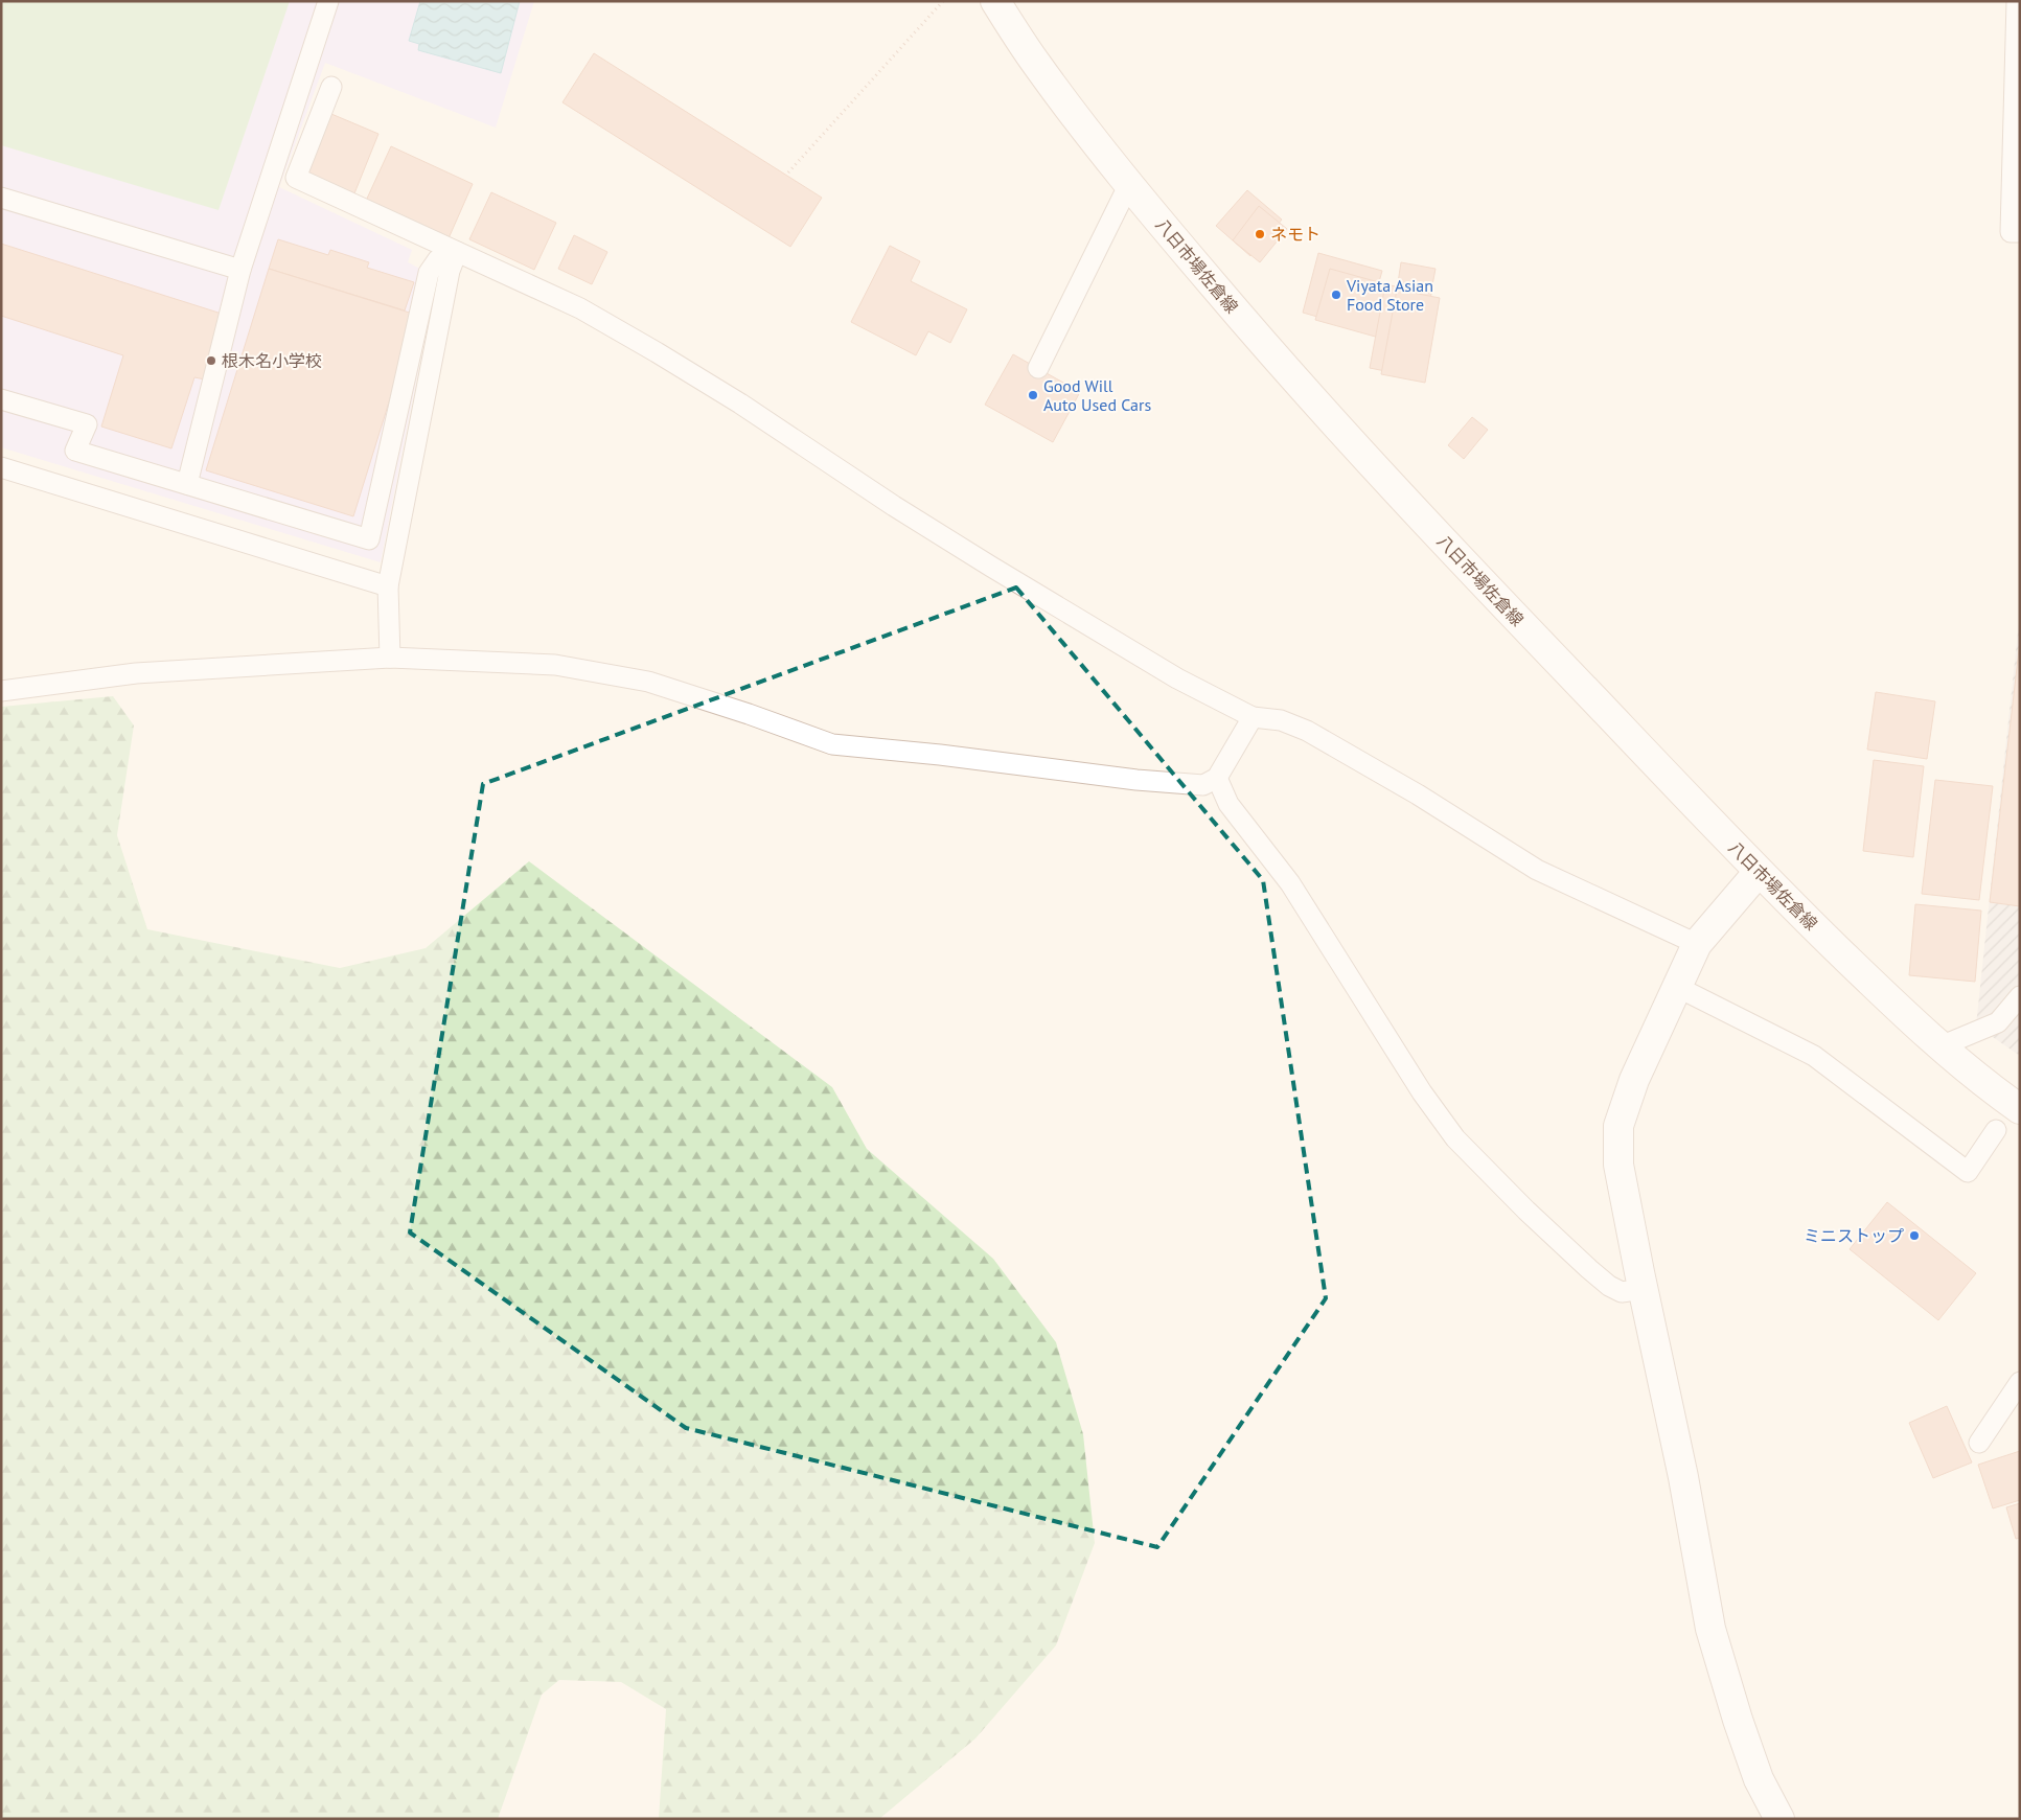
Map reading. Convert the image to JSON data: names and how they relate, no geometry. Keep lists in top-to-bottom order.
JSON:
{
  "streets": {
    "main road": ["八日市場佐倉線"]
  },
  "places": [
    "ネモト",
    "Viyata Asian Food Store",
    "根木名小学校",
    "Good Will Auto Used Cars",
    "ミニストップ"
  ]
}
